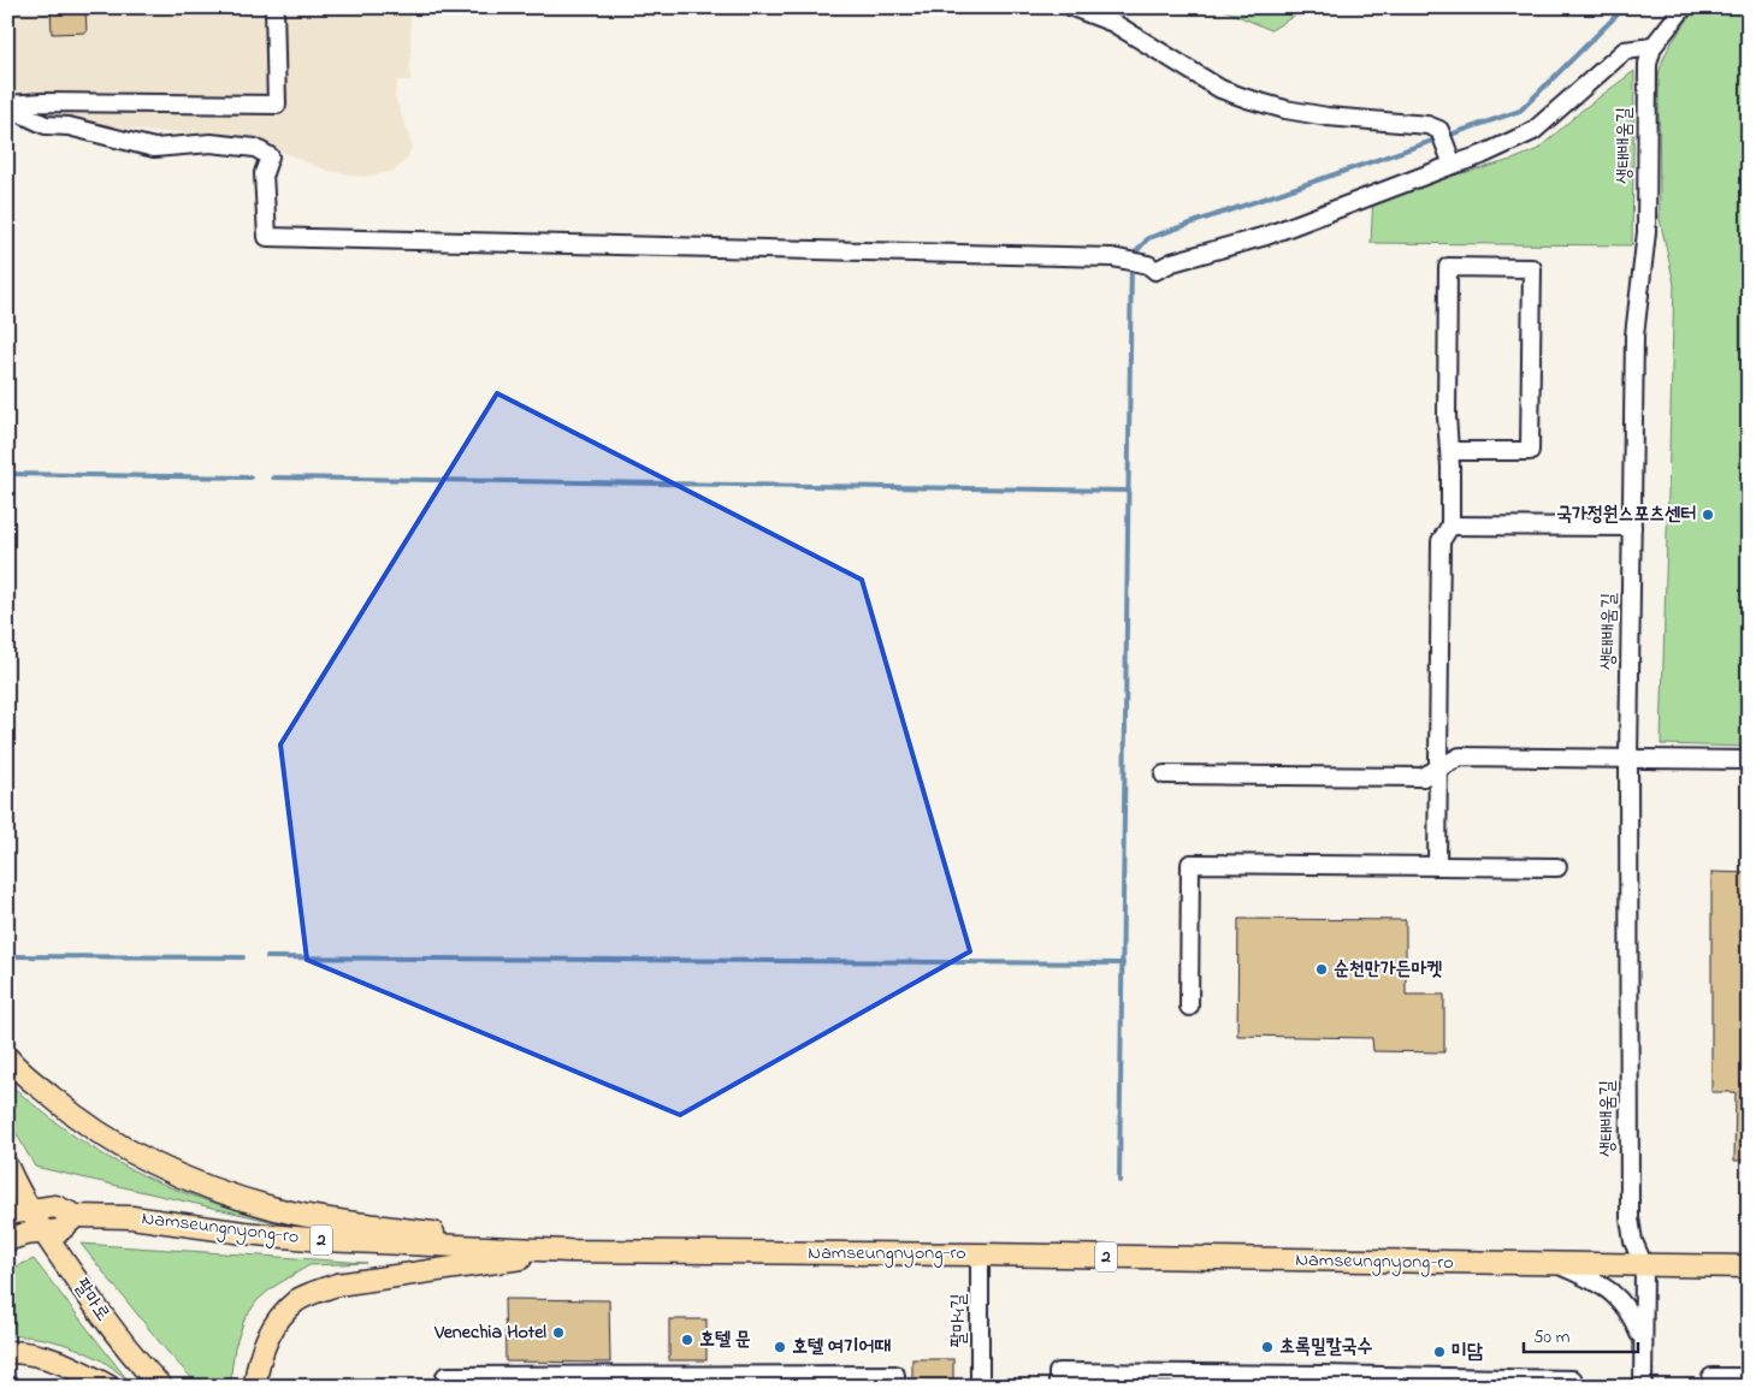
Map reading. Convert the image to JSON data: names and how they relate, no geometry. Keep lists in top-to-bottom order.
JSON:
{
  "streets": {
    "main road": ["Namseungnyong-ro", "2", "팔마로"],
    "street": ["생태배움길", "팔마4길"]
  },
  "crossings": [
    ["생태배움길", "Namseungnyong-ro"],
    ["Namseungnyong-ro", "2"],
    ["Namseungnyong-ro", "팔마로"],
    ["Namseungnyong-ro", "팔마4길"],
    ["2", "팔마로"]
  ],
  "places": [
    "국가정원스포츠센터",
    "순천만가든마켓",
    "Venechia Hotel",
    "호텔 문",
    "호텔 여기어때",
    "초록밀칼국수",
    "미담"
  ],
  "scale_bar": "50 m"
}
